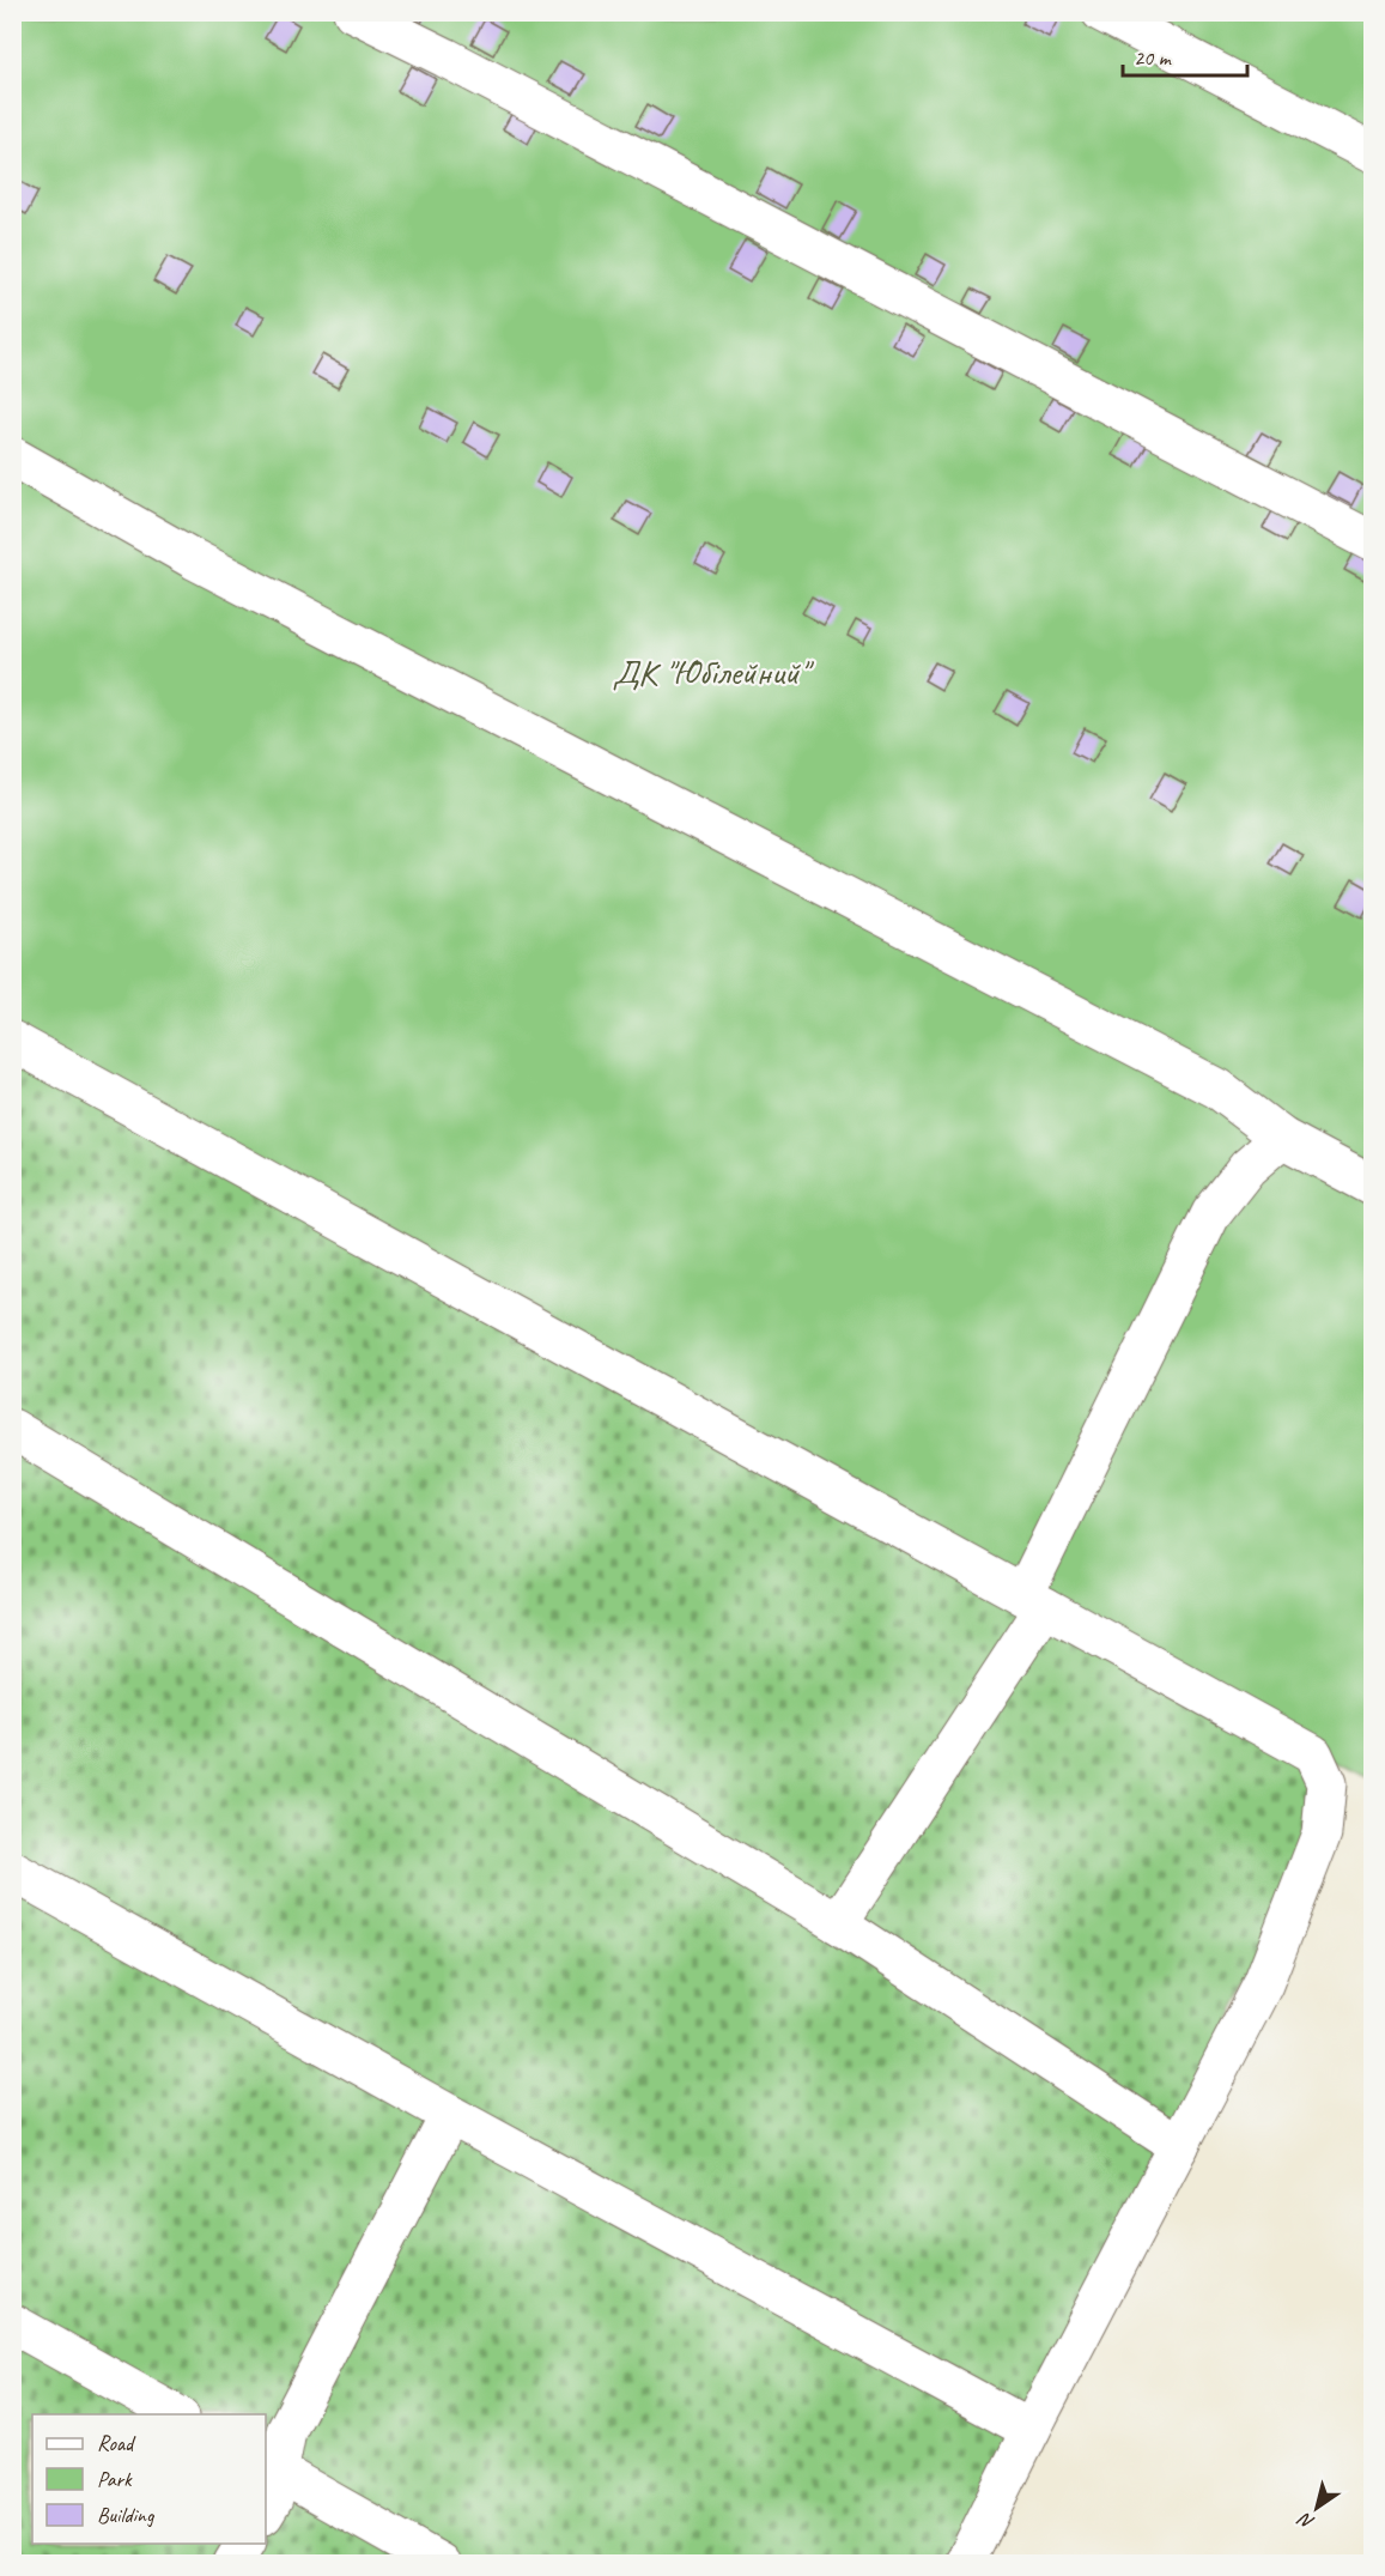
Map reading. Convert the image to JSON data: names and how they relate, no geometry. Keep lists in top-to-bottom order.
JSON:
{
  "parks": ["ДК \"Юбілейний\""],
  "legend": ["Road", "Park", "Building"],
  "scale_bar": "20 m",
  "north": "bottom left"
}
